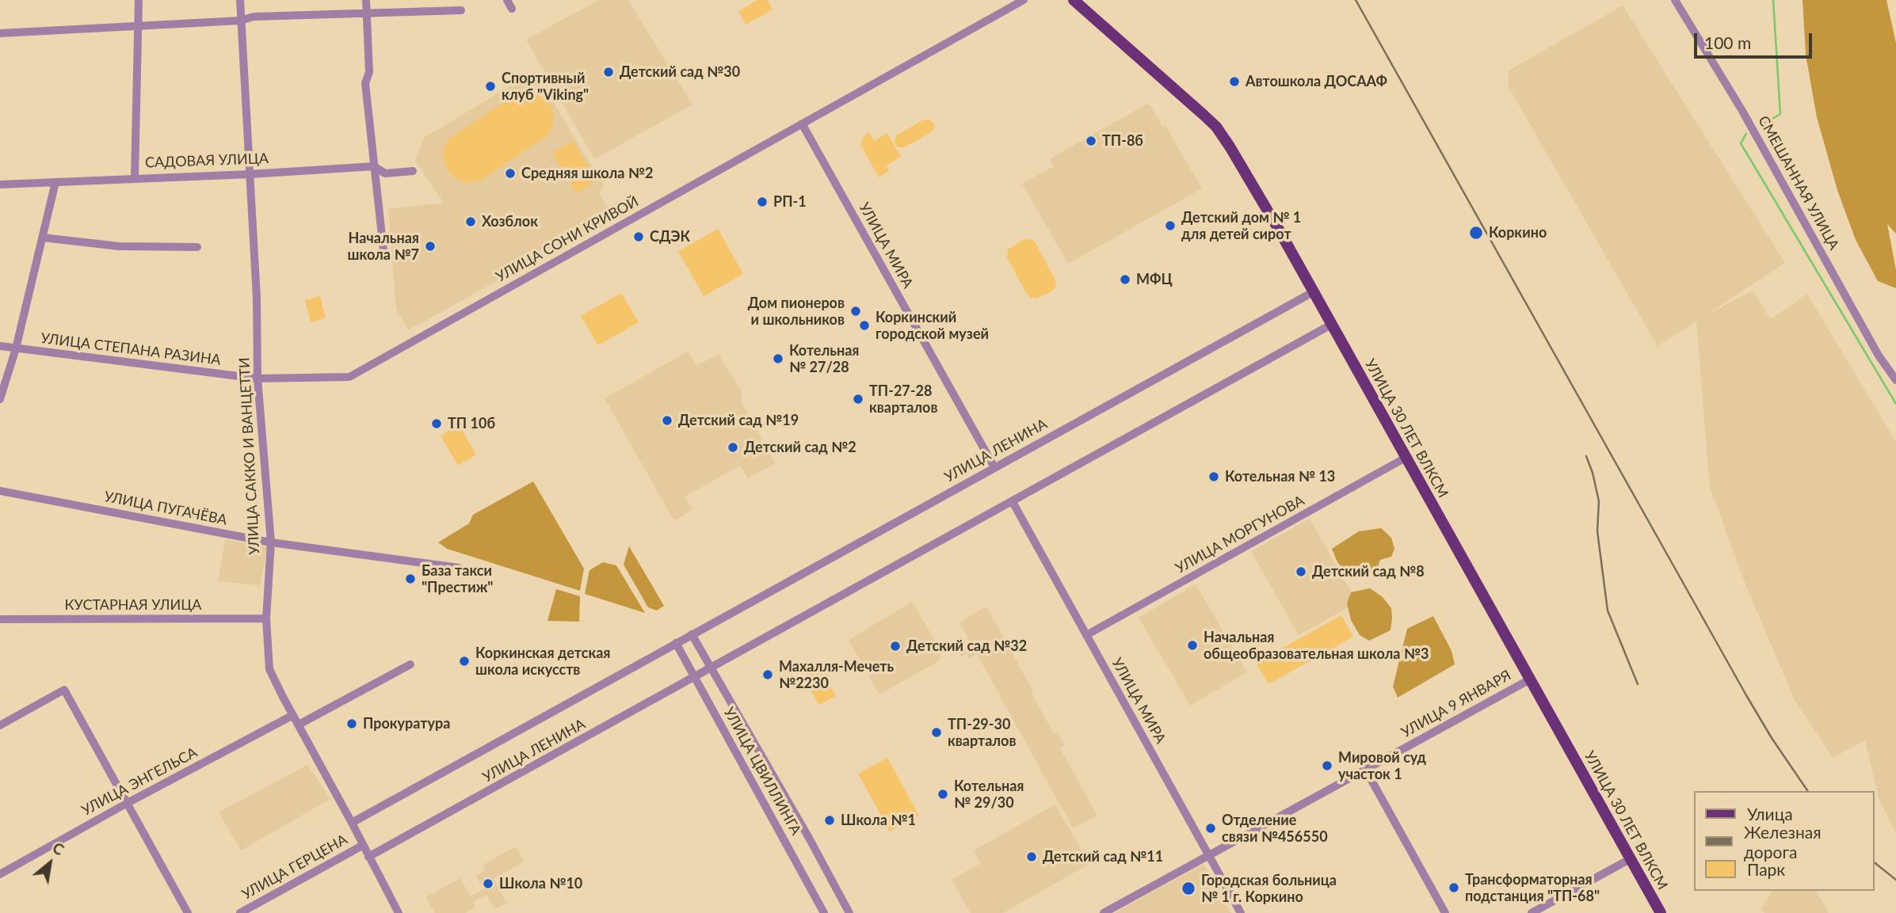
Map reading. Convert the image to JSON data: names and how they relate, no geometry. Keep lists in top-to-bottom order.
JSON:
{
  "streets": {
    "main road": ["УЛИЦА 30 ЛЕТ ВЛКСМ"],
    "street": [
      "САДОВАЯ УЛИЦА",
      "СМЕШАННАЯ УЛИЦА",
      "УЛИЦА СОНИ КРИВОЙ",
      "УЛИЦА МИРА",
      "УЛИЦА СТЕПАНА РАЗИНА",
      "УЛИЦА ЛЕНИНА",
      "УЛИЦА САККО И ВАНЦЕТТИ",
      "УЛИЦА ПУГАЧЁВА",
      "УЛИЦА МОРГУНОВА",
      "КУСТАРНАЯ УЛИЦА",
      "УЛИЦА 9 ЯНВАРЯ",
      "УЛИЦА ЦВИЛЛИНГА",
      "УЛИЦА ЭНГЕЛЬСА",
      "УЛИЦА ГЕРЦЕНА"
    ]
  },
  "crossings": [
    ["САДОВАЯ УЛИЦА", "УЛИЦА САККО И ВАНЦЕТТИ"],
    ["УЛИЦА СОНИ КРИВОЙ", "УЛИЦА МИРА"],
    ["УЛИЦА СОНИ КРИВОЙ", "УЛИЦА СТЕПАНА РАЗИНА"],
    ["УЛИЦА СОНИ КРИВОЙ", "УЛИЦА САККО И ВАНЦЕТТИ"],
    ["УЛИЦА МИРА", "УЛИЦА ЛЕНИНА"],
    ["УЛИЦА МИРА", "УЛИЦА МОРГУНОВА"],
    ["УЛИЦА МИРА", "УЛИЦА 9 ЯНВАРЯ"],
    ["УЛИЦА СТЕПАНА РАЗИНА", "УЛИЦА САККО И ВАНЦЕТТИ"],
    ["УЛИЦА 30 ЛЕТ ВЛКСМ", "УЛИЦА ЛЕНИНА"],
    ["УЛИЦА 30 ЛЕТ ВЛКСМ", "УЛИЦА МОРГУНОВА"],
    ["УЛИЦА 30 ЛЕТ ВЛКСМ", "УЛИЦА 9 ЯНВАРЯ"],
    ["УЛИЦА ЛЕНИНА", "УЛИЦА САККО И ВАНЦЕТТИ"],
    ["УЛИЦА ЛЕНИНА", "УЛИЦА ЦВИЛЛИНГА"],
    ["УЛИЦА САККО И ВАНЦЕТТИ", "УЛИЦА ПУГАЧЁВА"],
    ["УЛИЦА САККО И ВАНЦЕТТИ", "КУСТАРНАЯ УЛИЦА"],
    ["УЛИЦА САККО И ВАНЦЕТТИ", "УЛИЦА ЭНГЕЛЬСА"],
    ["УЛИЦА САККО И ВАНЦЕТТИ", "УЛИЦА ГЕРЦЕНА"]
  ],
  "places": [
    "Детский сад №30",
    "Автошкола ДОСААФ",
    "Спортивный клуб \"Viking\"",
    "ТП-8б",
    "Средняя школа №2",
    "РП-1",
    "Хозблок",
    "Детский дом № 1 для детей сирот",
    "Коркино",
    "СДЭК",
    "Начальная школа №7",
    "МФЦ",
    "Дом пионеров и школьников",
    "Коркинский городской музей",
    "Котельная № 27/28",
    "ТП-27-28 кварталов",
    "Детский сад №19",
    "ТП 10б",
    "Детский сад №2",
    "Котельная № 13",
    "Детский сад №8",
    "База такси \"Престиж\"",
    "Начальная общеобразовательная школа №3",
    "Детский сад №32",
    "Коркинская детская школа искусств",
    "Махалля-Мечеть №2230",
    "Прокуратура",
    "ТП-29-30 кварталов",
    "Мировой суд участок 1",
    "Котельная № 29/30",
    "Школа №1",
    "Отделение связи №456550",
    "Детский сад №11",
    "Школа №10",
    "Трансформаторная подстанция \"ТП-68\"",
    "Городская больница № 1 г. Коркино"
  ],
  "legend": ["Улица", "Железная дорога", "Парк"],
  "scale_bar": "100 m",
  "north": "top right"
}
